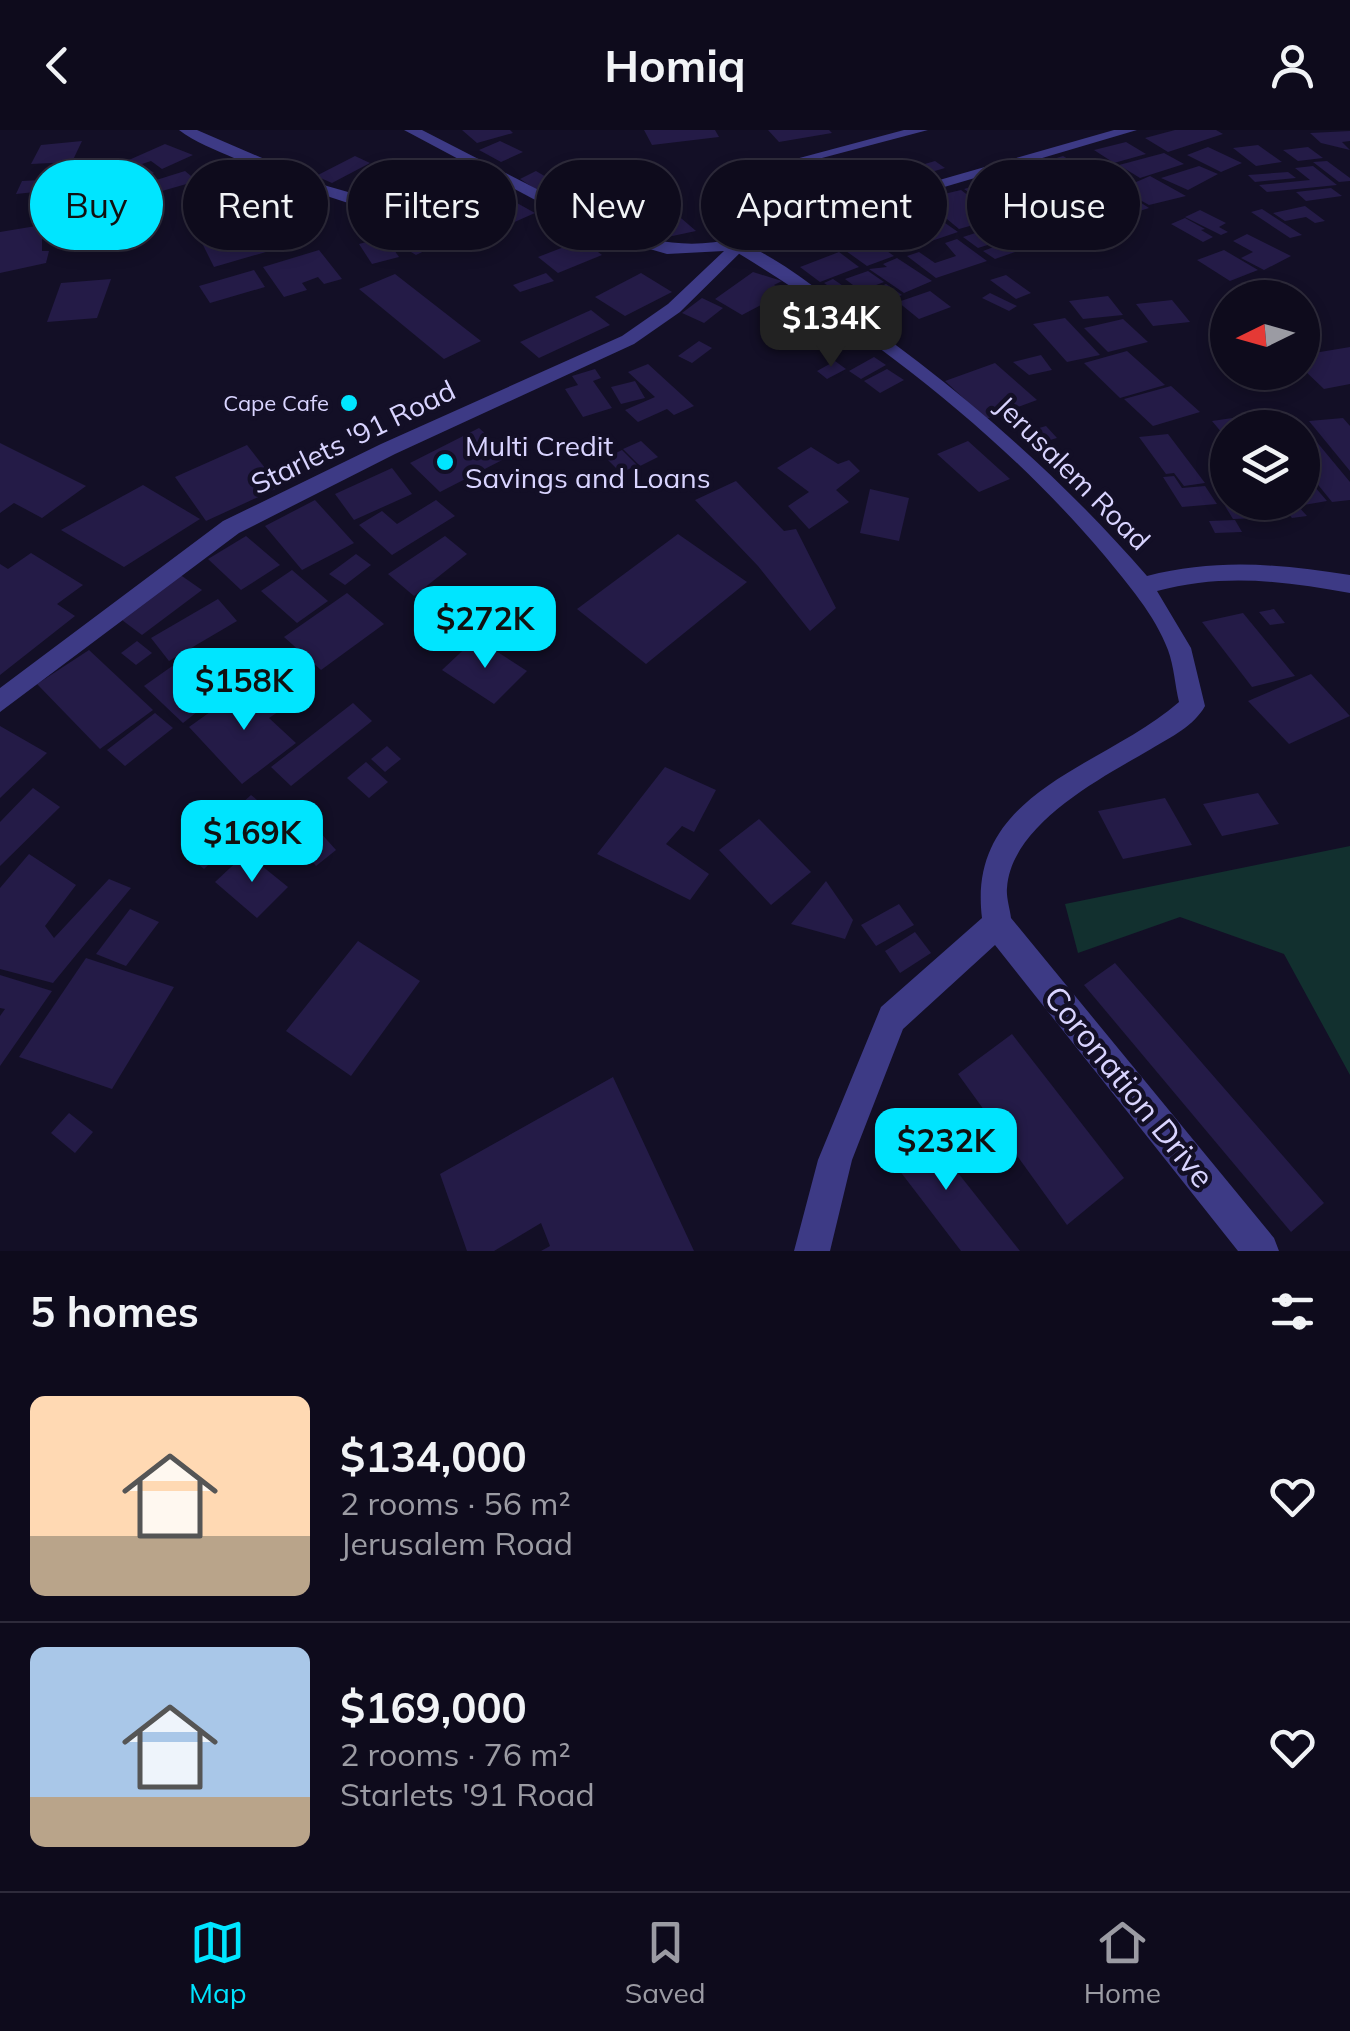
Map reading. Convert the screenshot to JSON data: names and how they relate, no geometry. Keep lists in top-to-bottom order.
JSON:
{
  "streets": {
    "street": ["Starlets '91 Road", "Jerusalem Road", "Coronation Drive"]
  },
  "crossings": [
    ["Jerusalem Road", "Coronation Drive"]
  ],
  "places": ["Cape Cafe", "Multi Credit Savings and Loans"],
  "north": "left",
  "page": {
    "header": "Homiq",
    "chip": [
      "Buy",
      "Rent",
      "Filters",
      "New",
      "Apartment",
      "House"
    ],
    "price": [
      "$134K",
      "$272K",
      "$158K",
      "$169K",
      "$232K"
    ],
    "heading": "5 homes",
    "list": [
      {
        "name": "$134,000",
        "note": "2 rooms · 56 m² · Jerusalem Road"
      },
      {
        "name": "$169,000",
        "note": "2 rooms · 76 m² · Starlets '91 Road"
      }
    ],
    "tabs": ["Map", "Saved", "Home"]
  }
}
